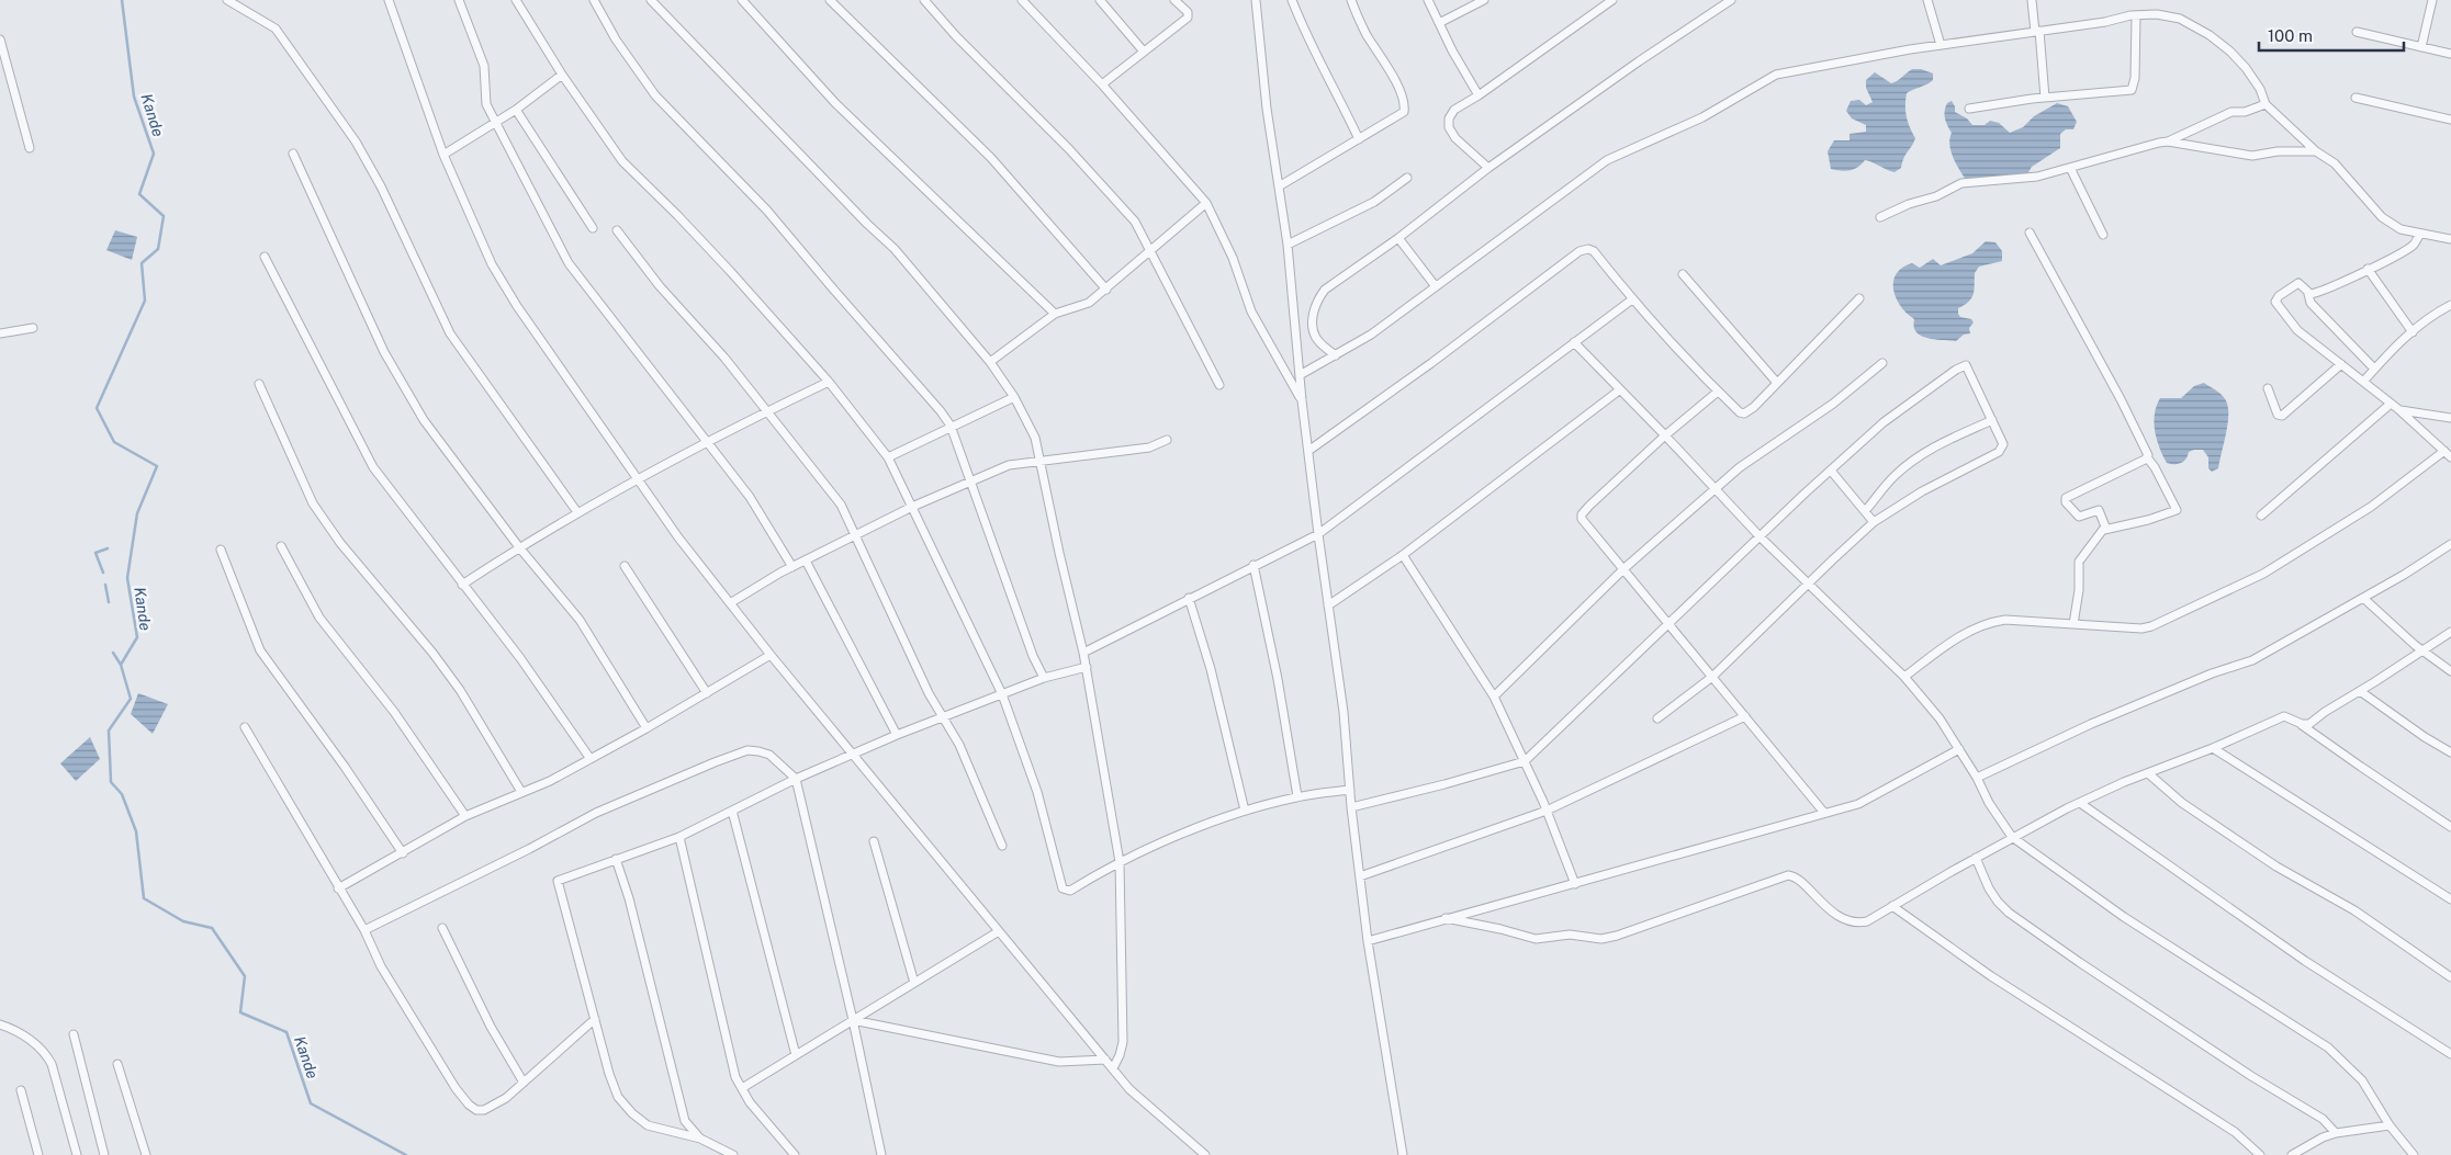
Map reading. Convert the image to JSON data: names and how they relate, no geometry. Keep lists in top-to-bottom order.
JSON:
{
  "water": ["Kande"],
  "scale_bar": "100 m"
}
